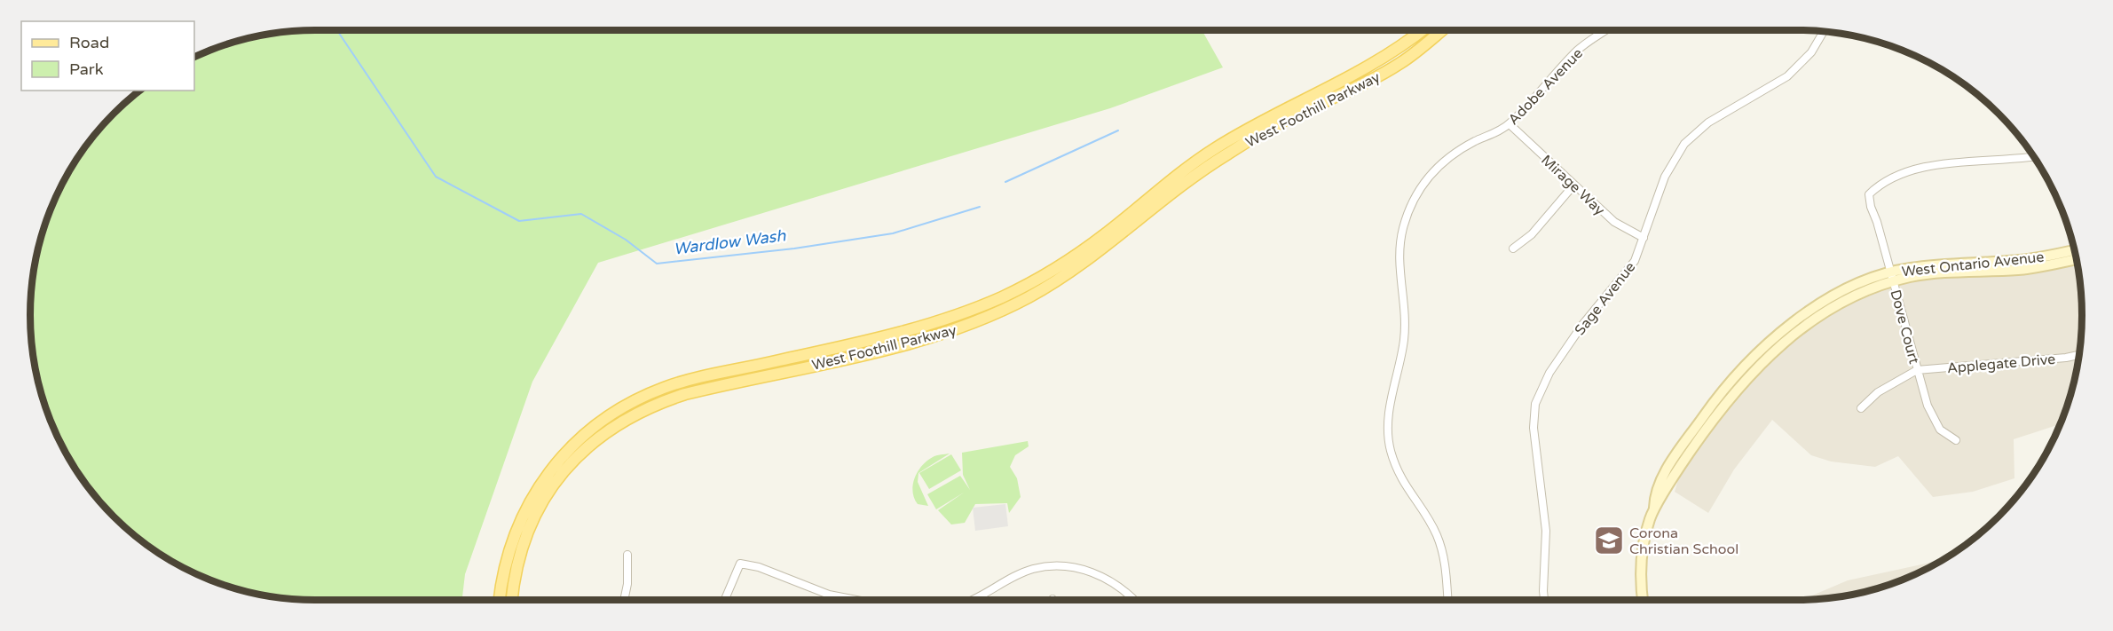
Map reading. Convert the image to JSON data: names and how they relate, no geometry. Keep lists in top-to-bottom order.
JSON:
{
  "streets": {
    "main road": ["West Foothill Parkway", "West Ontario Avenue"],
    "street": [
      "Adobe Avenue",
      "Mirage Way",
      "Sage Avenue",
      "Dove Court",
      "Applegate Drive"
    ]
  },
  "crossings": [
    ["Adobe Avenue", "Mirage Way"],
    ["Mirage Way", "Sage Avenue"],
    ["West Ontario Avenue", "Dove Court"],
    ["Dove Court", "Applegate Drive"]
  ],
  "water": ["Wardlow Wash"],
  "places": {
    "school or university": ["Corona Christian School"]
  },
  "legend": ["Road", "Park"]
}
